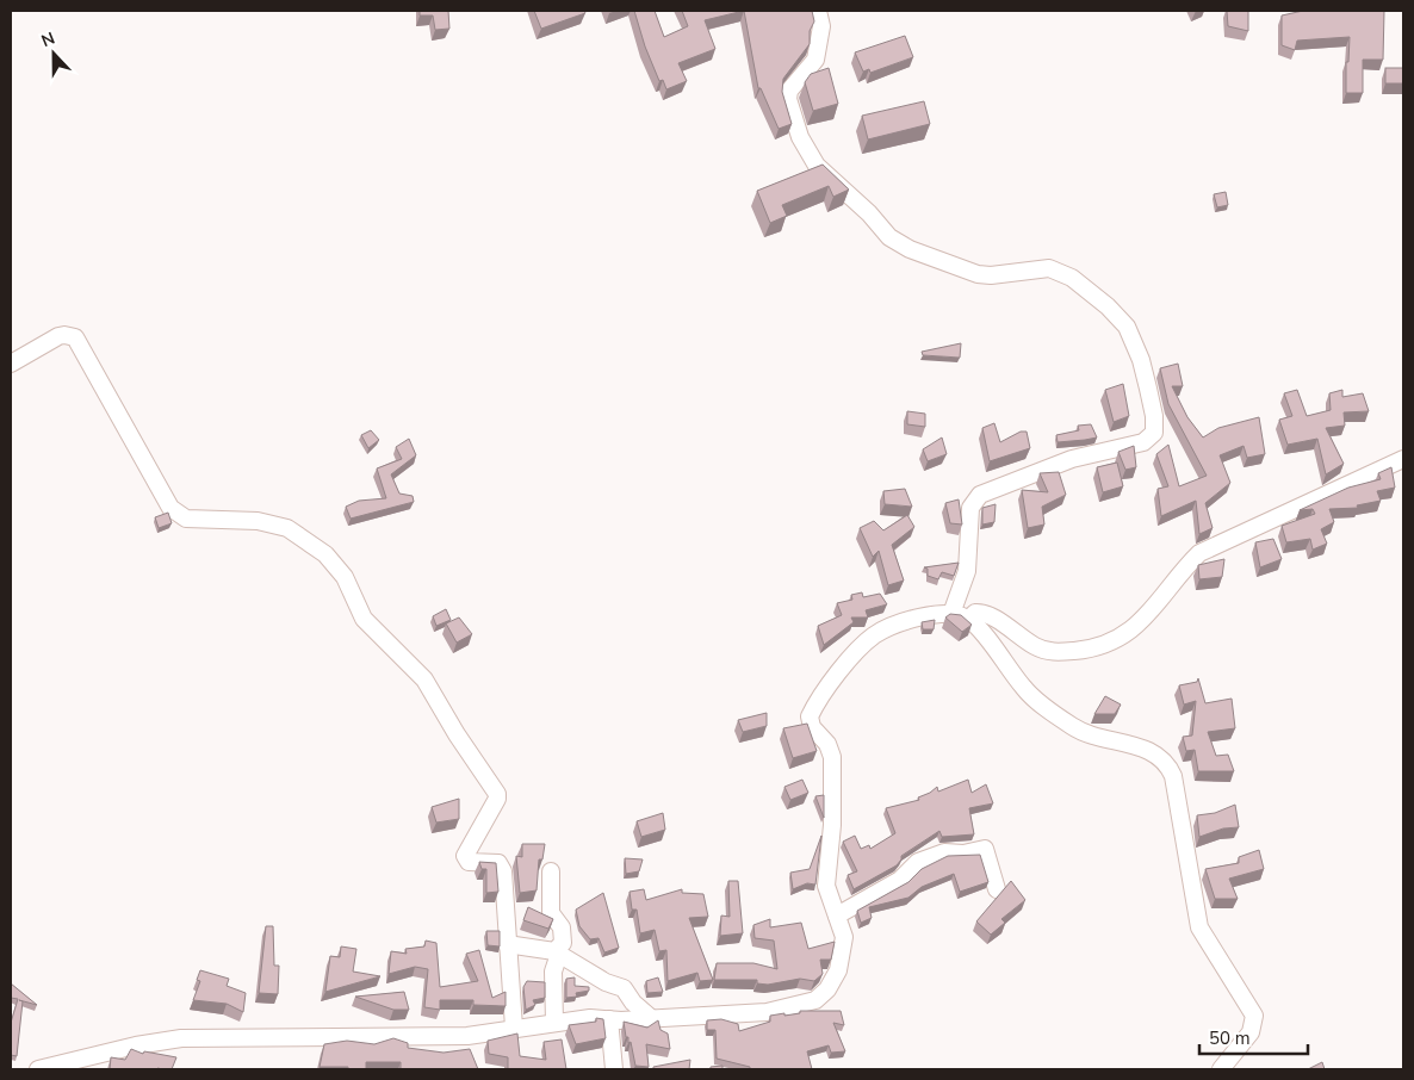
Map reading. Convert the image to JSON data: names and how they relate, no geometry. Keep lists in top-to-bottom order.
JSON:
{
  "scale_bar": "50 m",
  "north": "top"
}
